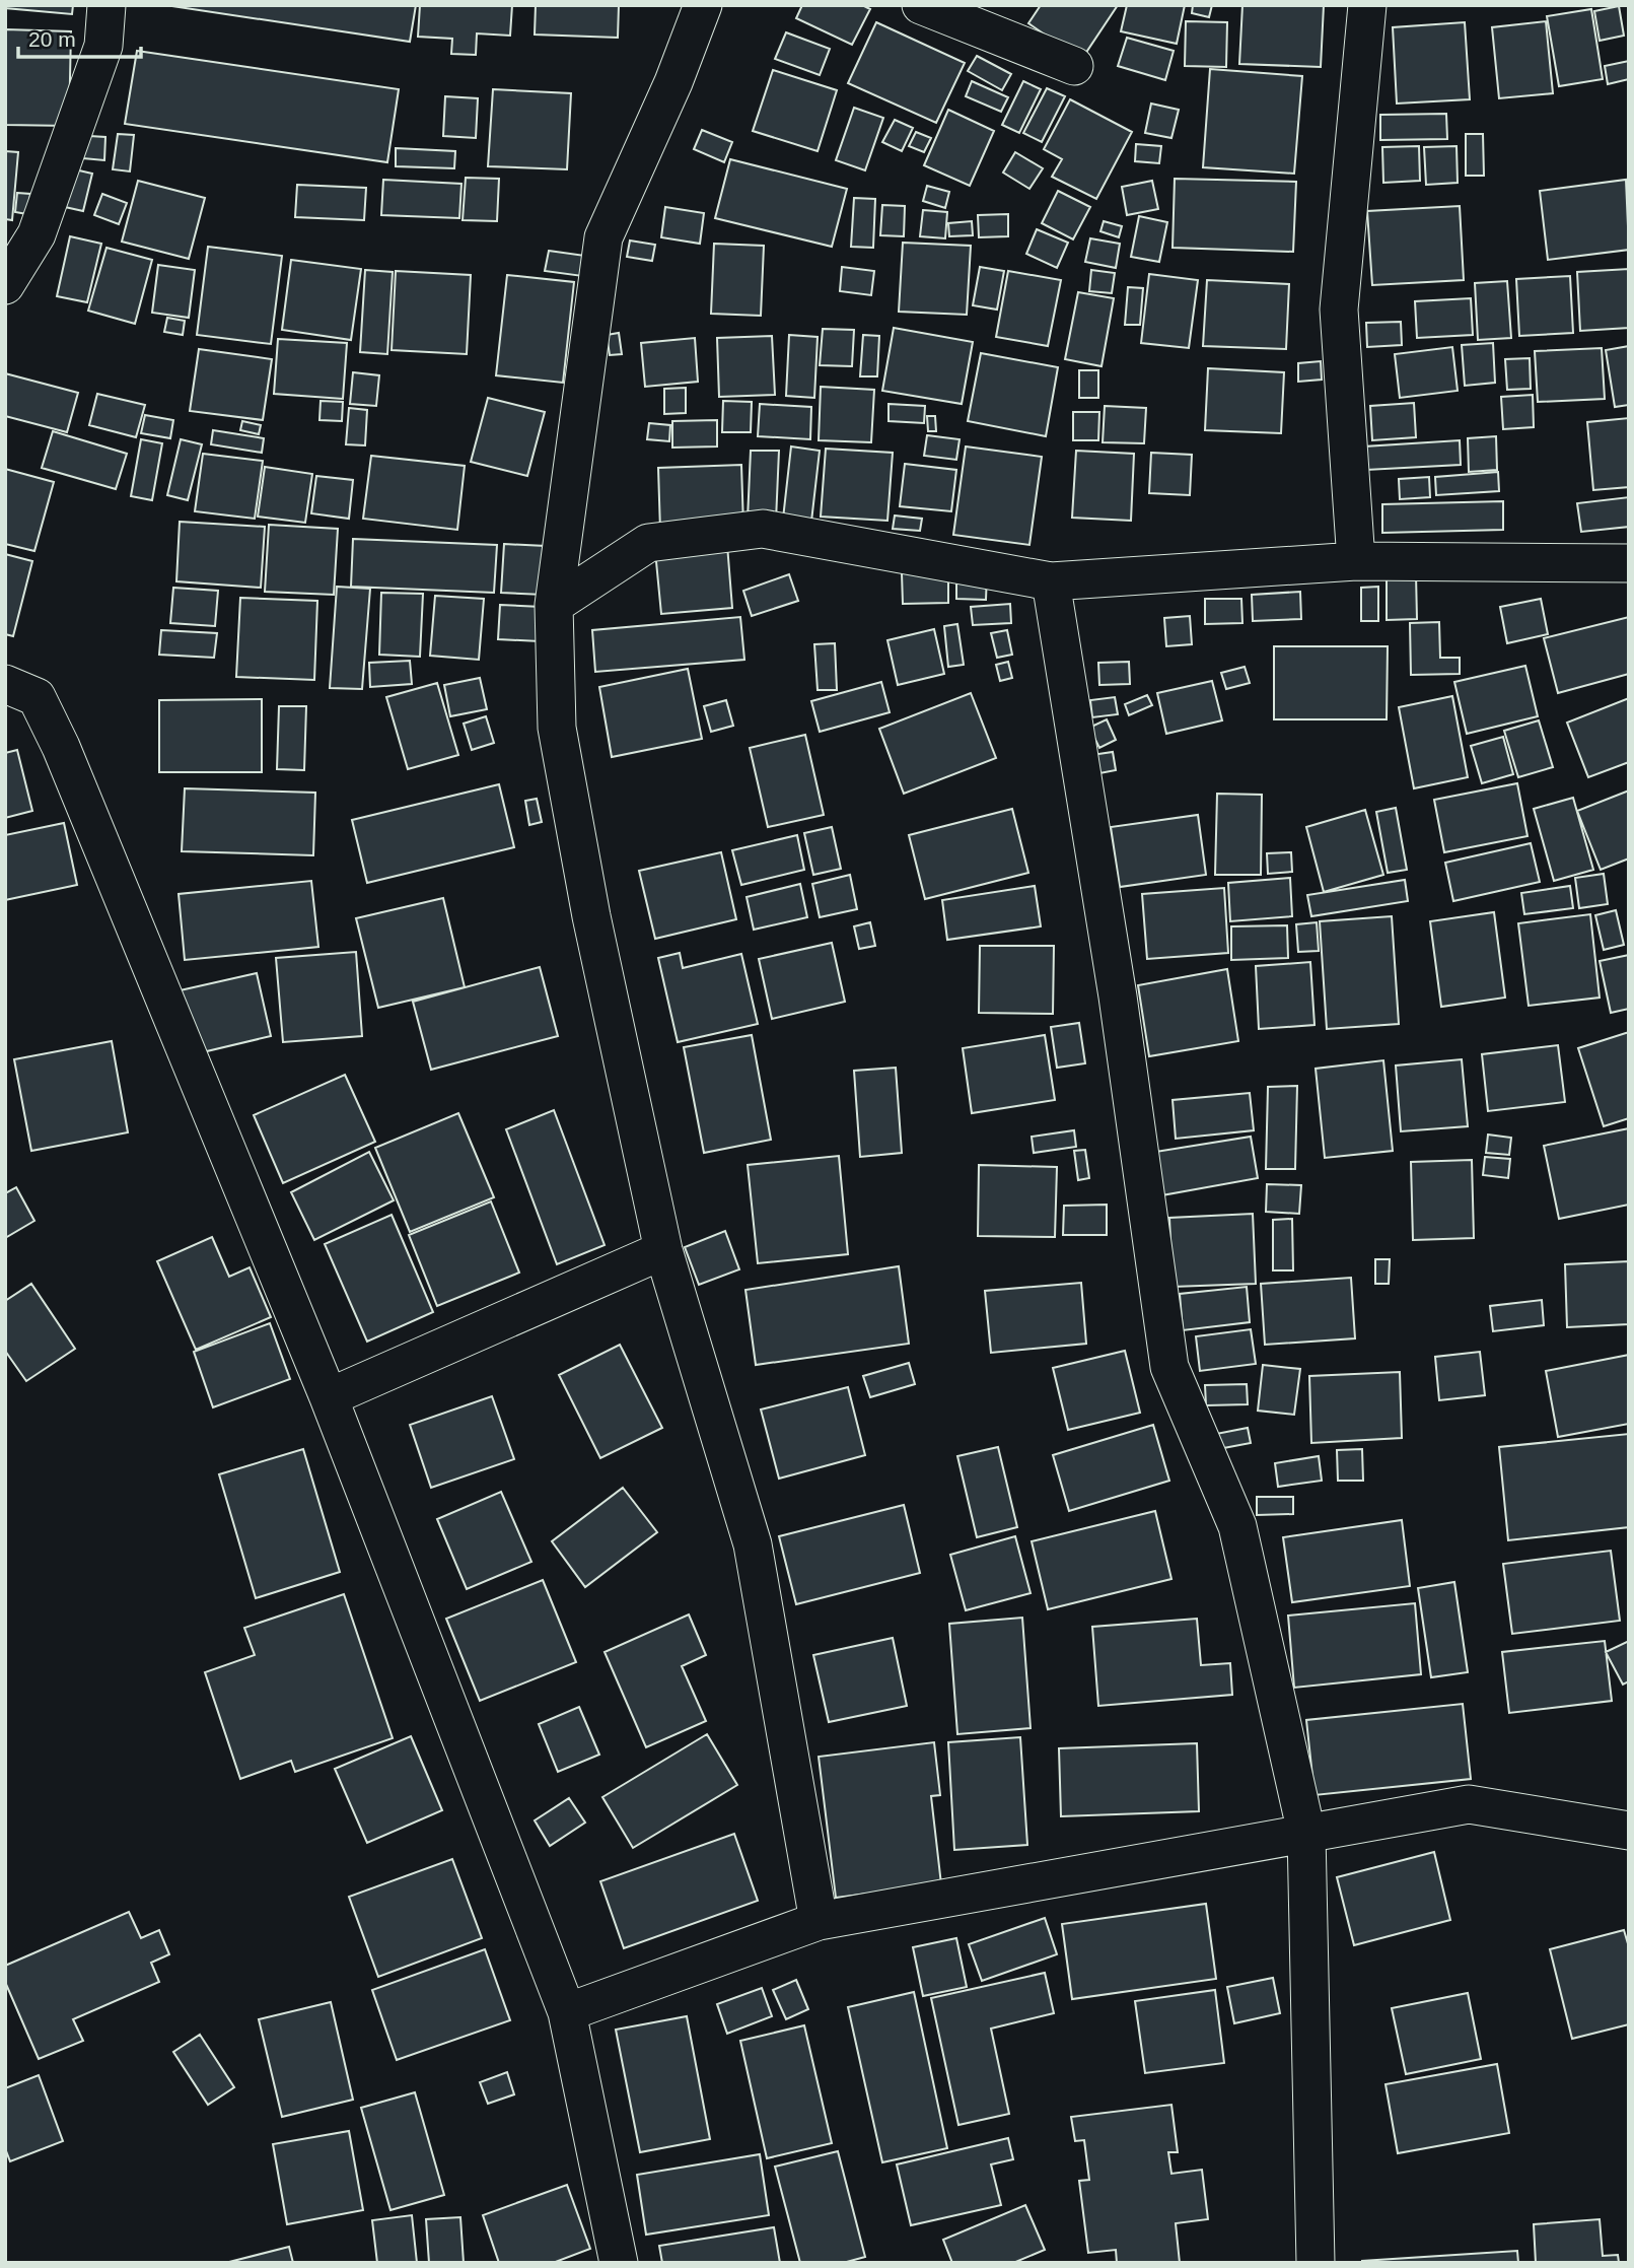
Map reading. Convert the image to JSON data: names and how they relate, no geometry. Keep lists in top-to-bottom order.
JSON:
{
  "scale_bar": "20 m"
}
